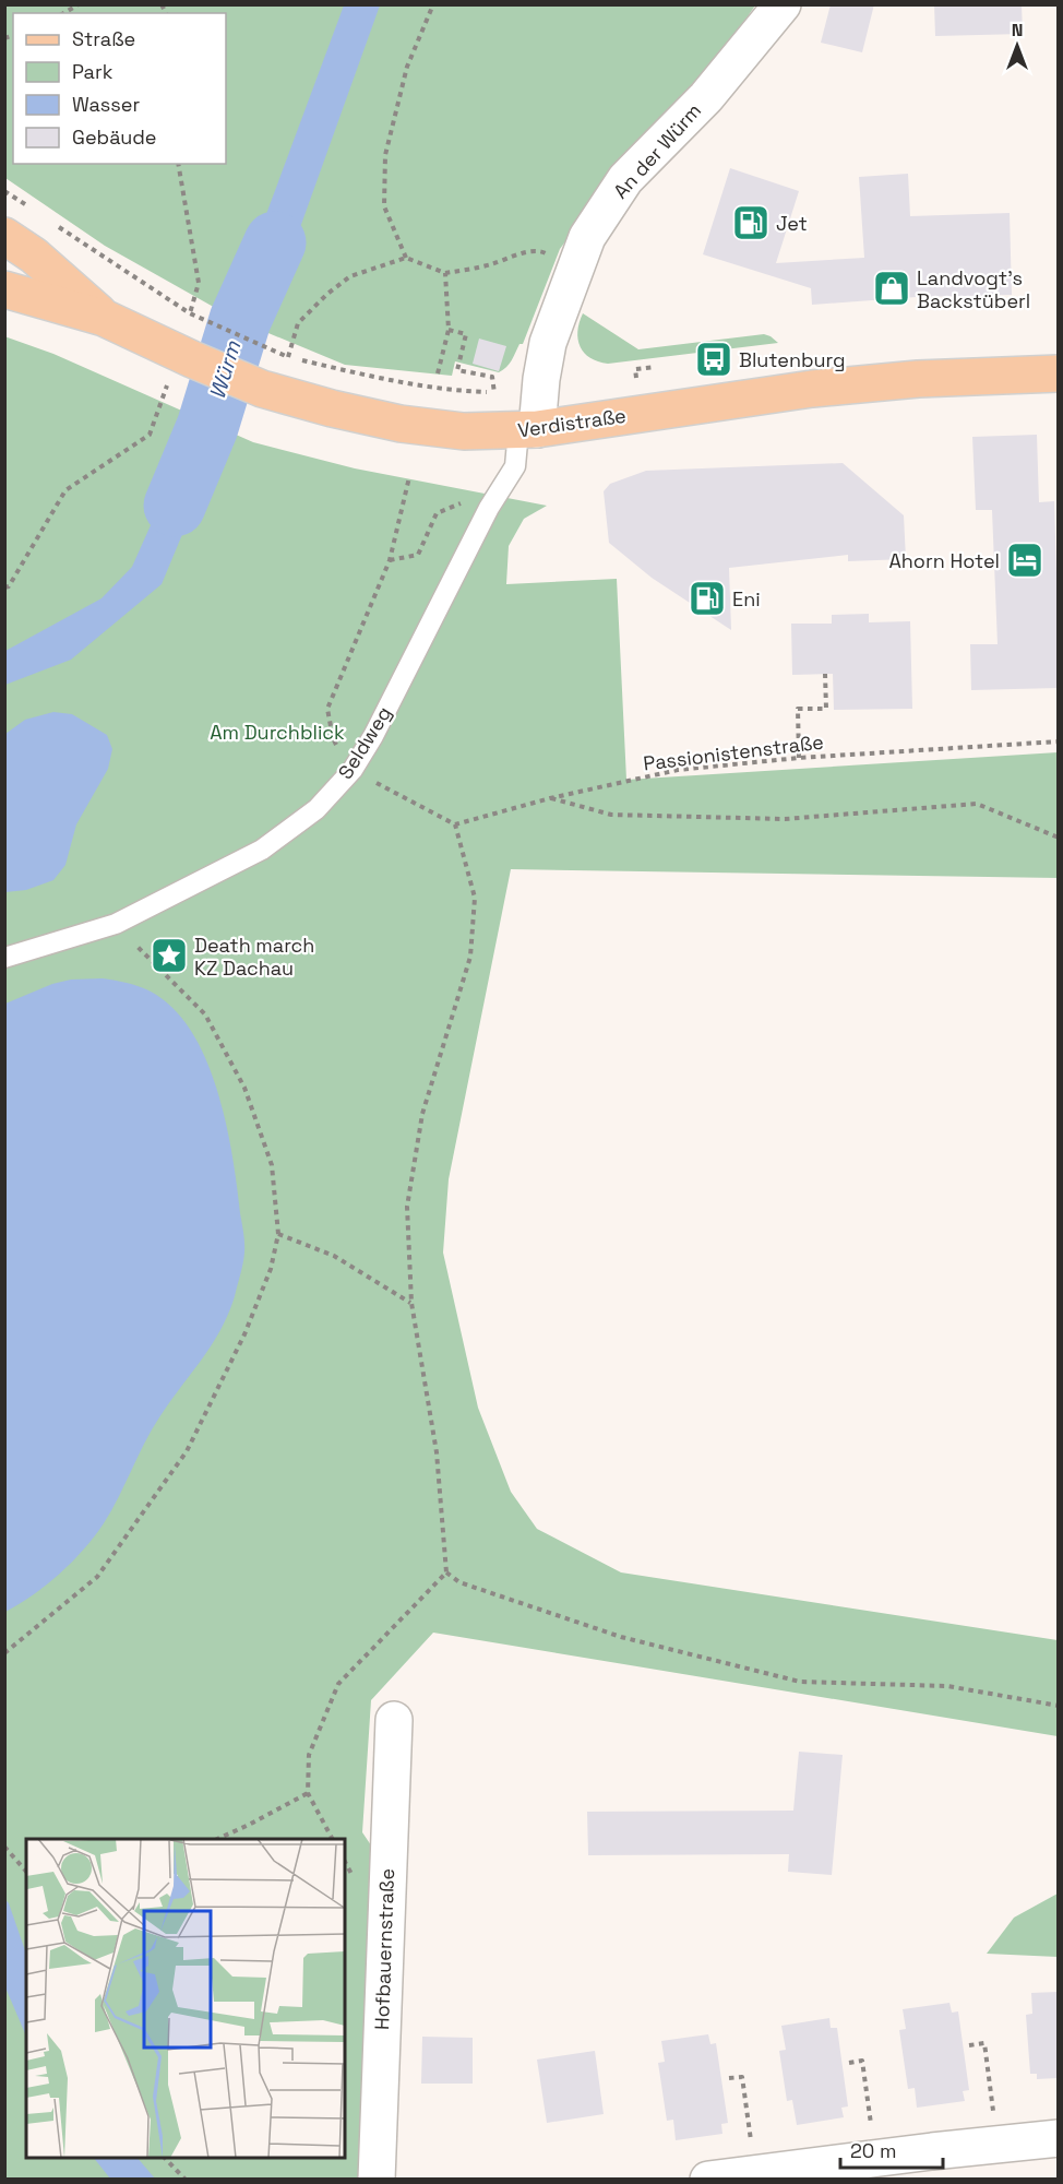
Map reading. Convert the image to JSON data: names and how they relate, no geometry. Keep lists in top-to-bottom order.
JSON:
{
  "streets": {
    "main road": ["Verdistraße"],
    "street": ["An der Würm", "Hofbauernstraße"],
    "lane": ["Seldweg"],
    "path": ["Passionistenstraße"]
  },
  "crossings": [
    ["An der Würm", "Verdistraße"],
    ["An der Würm", "Seldweg"],
    ["Verdistraße", "Seldweg"]
  ],
  "water": ["Würm"],
  "parks": ["Am Durchblick"],
  "places": {
    "fuel station": ["Jet", "Eni"],
    "shop": ["Landvogt's Backstüberl"],
    "bus stop": ["Blutenburg"],
    "hotel": ["Ahorn Hotel"],
    "place": ["Death march KZ Dachau"]
  },
  "legend": [
    "Straße",
    "Park",
    "Wasser",
    "Gebäude"
  ],
  "scale_bar": "20 m",
  "north": "top"
}
